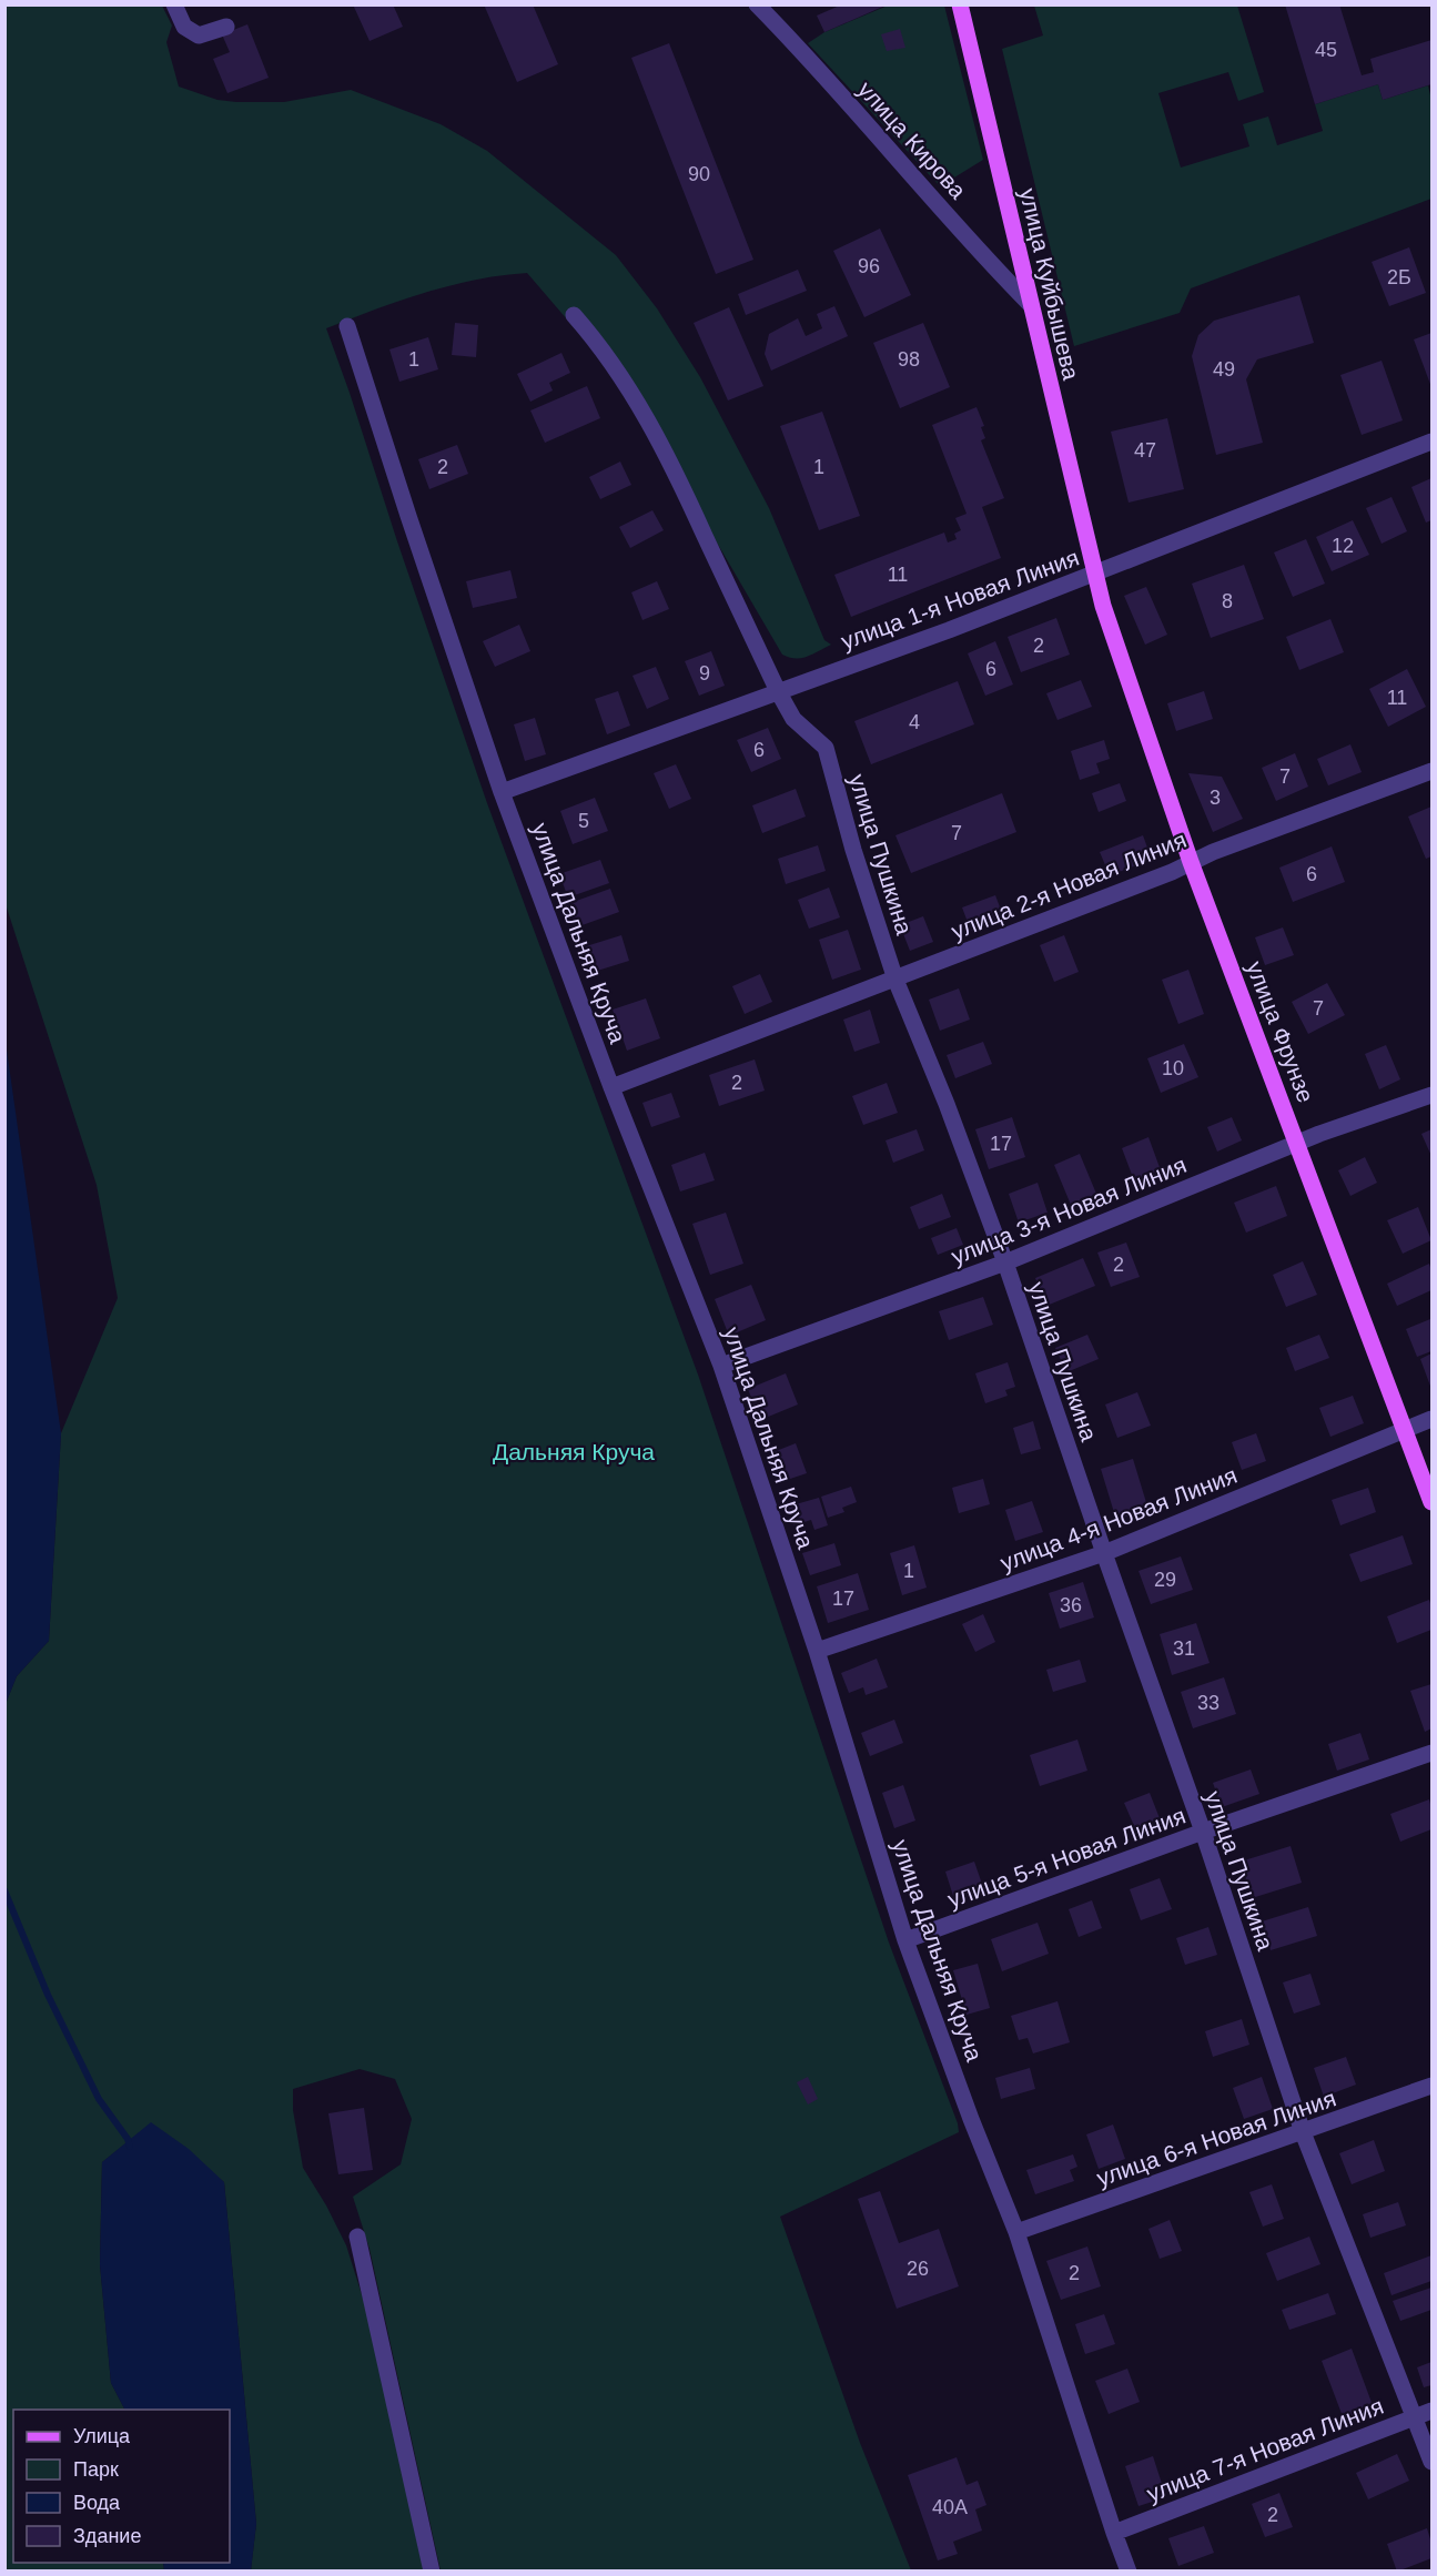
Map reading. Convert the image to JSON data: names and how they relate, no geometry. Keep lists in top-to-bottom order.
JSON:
{
  "streets": {
    "main road": ["улица Куйбышева", "улица Фрунзе"],
    "street": [
      "улица Кирова",
      "улица 1-я Новая Линия",
      "улица Пушкина",
      "улица 2-я Новая Линия",
      "улица Дальняя Круча",
      "улица 3-я Новая Линия",
      "улица 4-я Новая Линия",
      "улица 5-я Новая Линия",
      "улица 6-я Новая Линия",
      "улица 7-я Новая Линия"
    ]
  },
  "crossings": [
    ["улица Кирова", "улица Куйбышева"],
    ["улица Куйбышева", "улица 1-я Новая Линия"],
    ["улица Куйбышева", "улица Фрунзе"],
    ["улица 1-я Новая Линия", "улица Пушкина"],
    ["улица 1-я Новая Линия", "улица Дальняя Круча"],
    ["улица 1-я Новая Линия", "улица Фрунзе"],
    ["улица Пушкина", "улица 2-я Новая Линия"],
    ["улица Пушкина", "улица 3-я Новая Линия"],
    ["улица Пушкина", "улица 4-я Новая Линия"],
    ["улица Пушкина", "улица 5-я Новая Линия"],
    ["улица Пушкина", "улица 6-я Новая Линия"],
    ["улица Пушкина", "улица 7-я Новая Линия"],
    ["улица 2-я Новая Линия", "улица Дальняя Круча"],
    ["улица 2-я Новая Линия", "улица Фрунзе"],
    ["улица Дальняя Круча", "улица 3-я Новая Линия"],
    ["улица Дальняя Круча", "улица 4-я Новая Линия"],
    ["улица Дальняя Круча", "улица 5-я Новая Линия"],
    ["улица Дальняя Круча", "улица 6-я Новая Линия"],
    ["улица Дальняя Круча", "улица 7-я Новая Линия"],
    ["улица Фрунзе", "улица 3-я Новая Линия"],
    ["улица Фрунзе", "улица 4-я Новая Линия"]
  ],
  "parks": ["Дальняя Круча"],
  "house_numbers": [
    "45",
    "90",
    "96",
    "2Б",
    "1",
    "98",
    "49",
    "47",
    "2",
    "1",
    "12",
    "11",
    "8",
    "2",
    "6",
    "9",
    "11",
    "4",
    "6",
    "7",
    "3",
    "5",
    "7",
    "6",
    "7",
    "10",
    "2",
    "17",
    "2",
    "1",
    "29",
    "17",
    "36",
    "31",
    "33",
    "26",
    "2",
    "40А",
    "2"
  ],
  "legend": [
    "Улица",
    "Парк",
    "Вода",
    "Здание"
  ]
}
